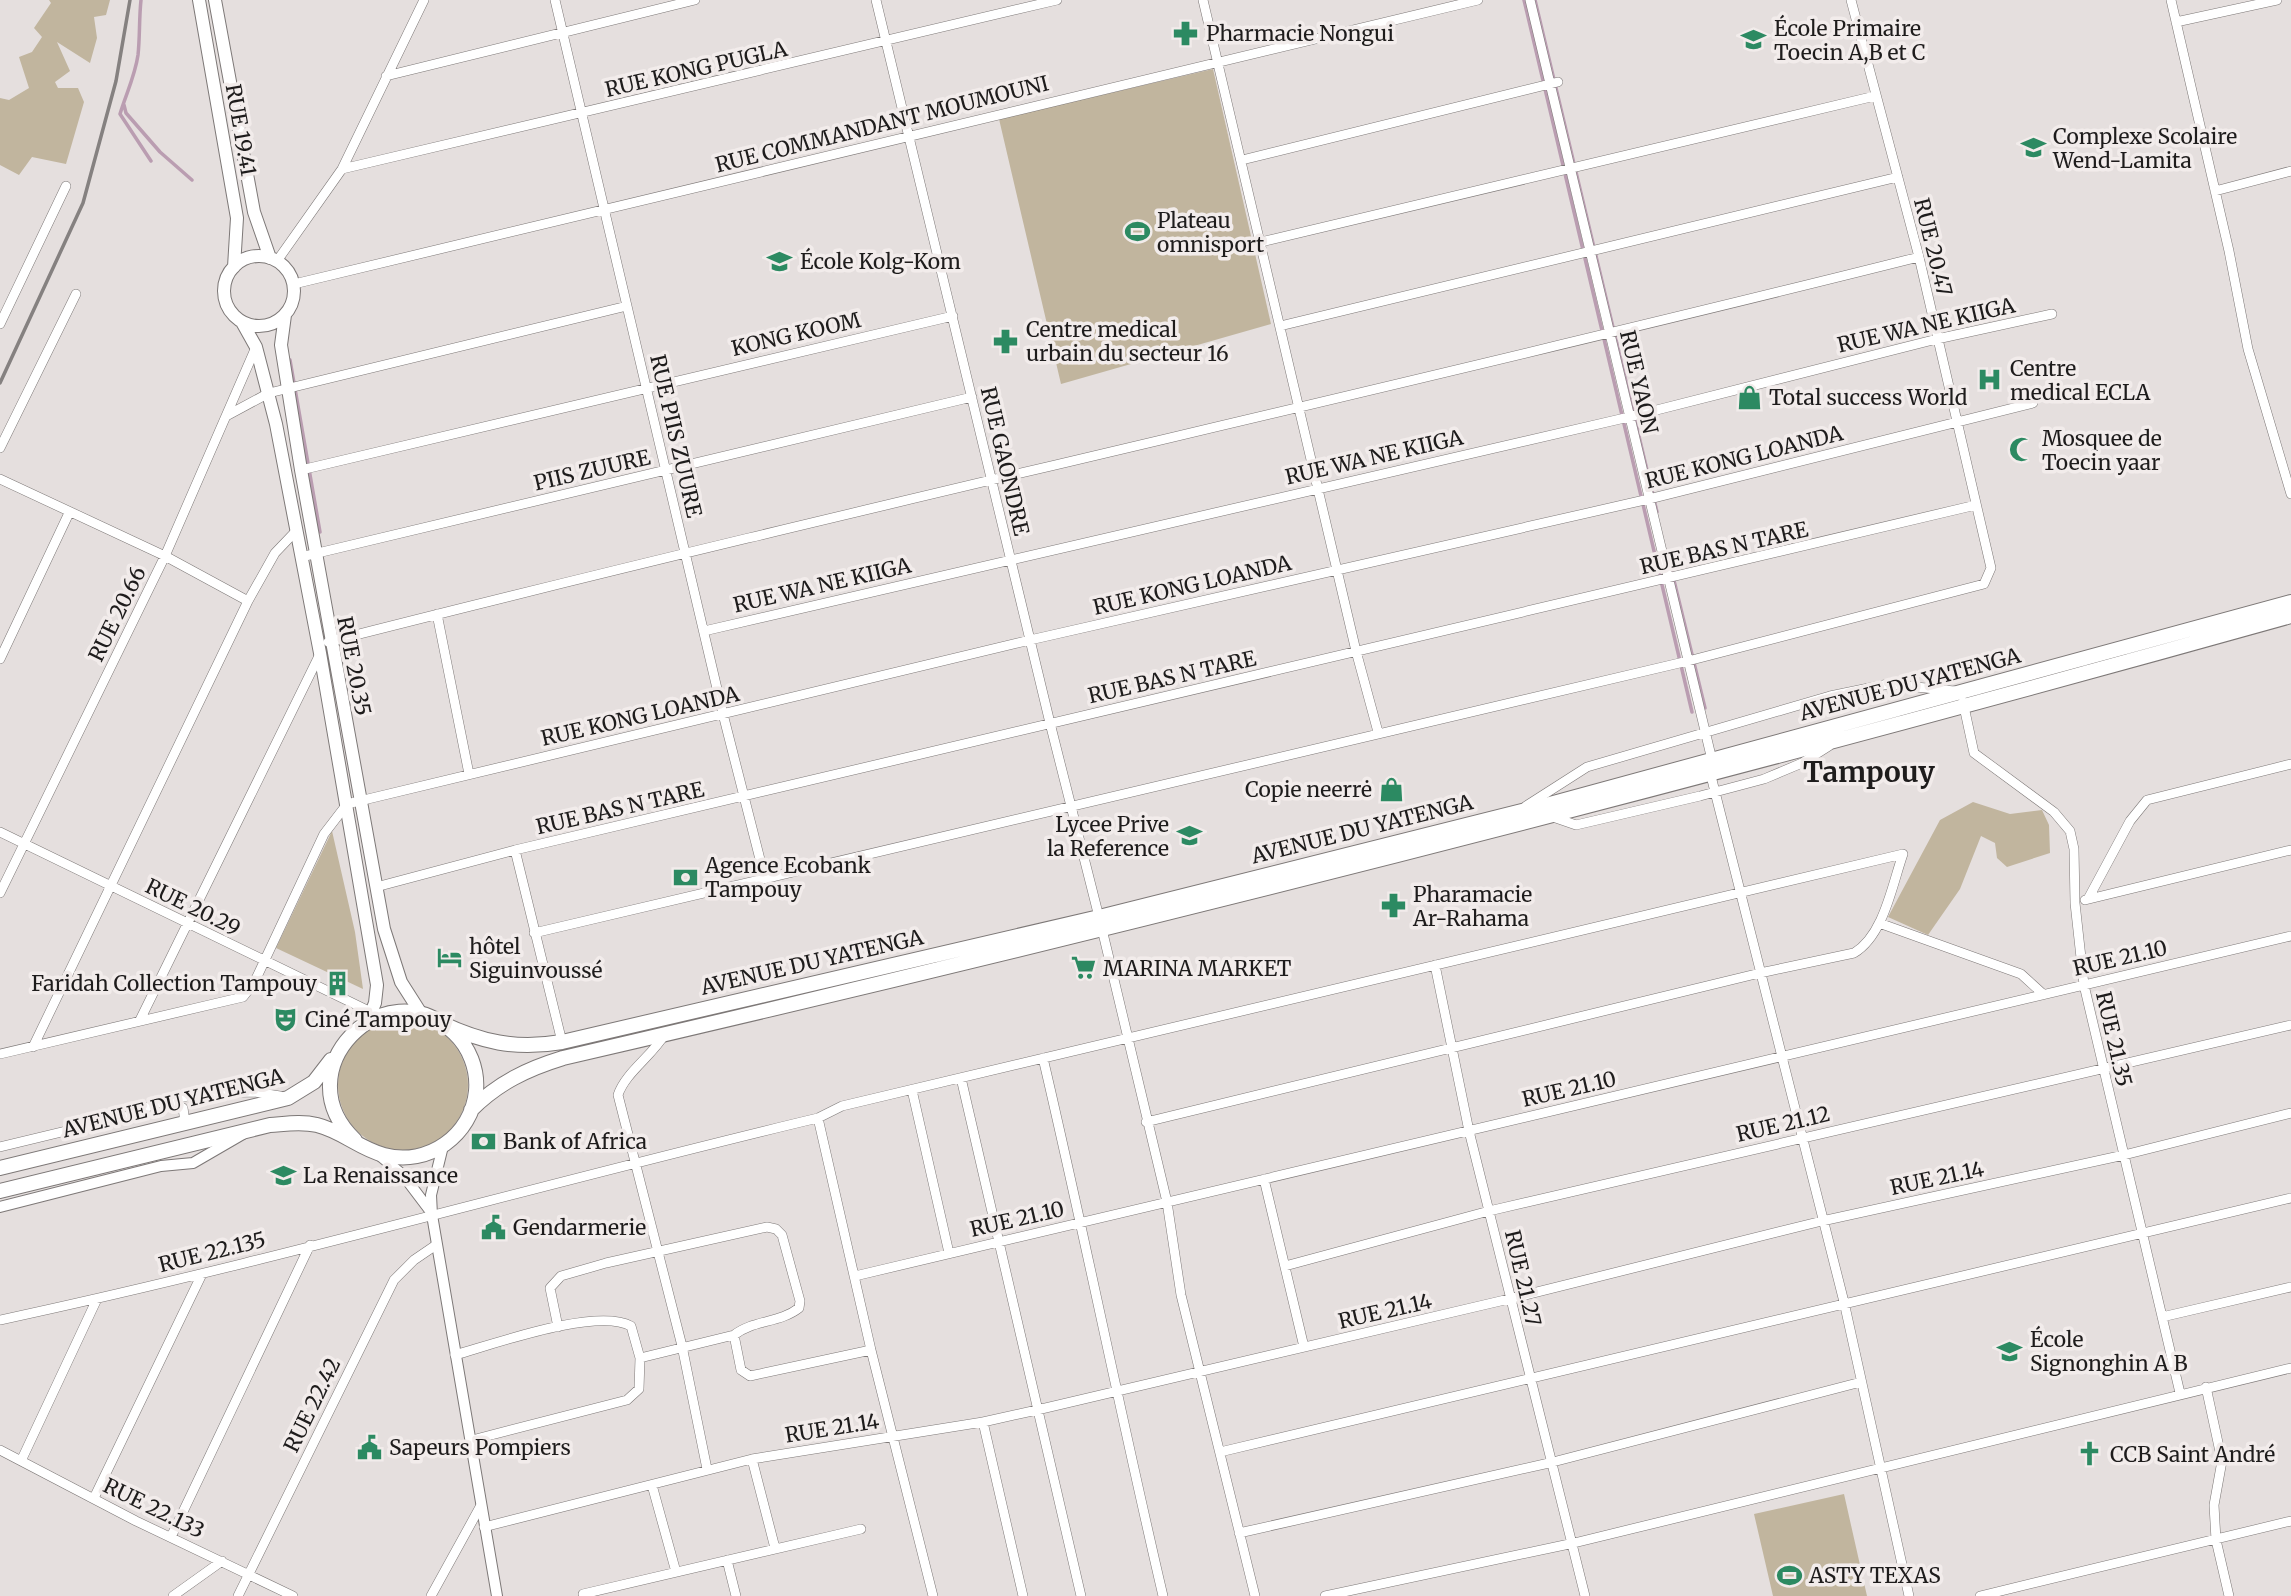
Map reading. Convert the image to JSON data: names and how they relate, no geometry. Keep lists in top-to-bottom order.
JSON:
{
  "streets": {
    "main road": ["RUE 19.41", "RUE 20.35", "AVENUE DU YATENGA"],
    "street": [
      "RUE KONG PUGLA",
      "RUE COMMANDANT MOUMOUNI",
      "RUE 20.47",
      "RUE WA NE KIIGA",
      "KONG KOOM",
      "RUE YAON",
      "RUE PIIS ZUURE",
      "RUE KONG LOANDA",
      "RUE GAONDRE",
      "PIIS ZUURE",
      "RUE BAS N TARE",
      "RUE 20.66",
      "RUE 20.29",
      "RUE 21.10",
      "RUE 21.35",
      "RUE 21.12",
      "RUE 21.14",
      "RUE 22.135",
      "RUE 21.27",
      "RUE 22.42",
      "RUE 22.133"
    ]
  },
  "crossings": [
    ["RUE KONG PUGLA", "RUE PIIS ZUURE"],
    ["RUE KONG PUGLA", "RUE GAONDRE"],
    ["RUE COMMANDANT MOUMOUNI", "RUE 19.41"],
    ["RUE COMMANDANT MOUMOUNI", "RUE PIIS ZUURE"],
    ["RUE COMMANDANT MOUMOUNI", "RUE GAONDRE"],
    ["RUE COMMANDANT MOUMOUNI", "RUE 20.35"],
    ["RUE 19.41", "RUE 20.35"],
    ["RUE 20.47", "RUE WA NE KIIGA"],
    ["RUE 20.47", "RUE YAON"],
    ["RUE 20.47", "RUE KONG LOANDA"],
    ["RUE 20.47", "RUE BAS N TARE"],
    ["RUE WA NE KIIGA", "RUE YAON"],
    ["RUE WA NE KIIGA", "RUE PIIS ZUURE"],
    ["RUE WA NE KIIGA", "RUE GAONDRE"],
    ["KONG KOOM", "RUE PIIS ZUURE"],
    ["KONG KOOM", "RUE GAONDRE"],
    ["KONG KOOM", "RUE 20.35"],
    ["RUE YAON", "RUE KONG LOANDA"],
    ["RUE YAON", "RUE BAS N TARE"],
    ["RUE YAON", "AVENUE DU YATENGA"],
    ["RUE YAON", "RUE 21.10"],
    ["RUE YAON", "RUE 21.12"],
    ["RUE YAON", "RUE 21.14"],
    ["RUE YAON", "RUE 22.135"],
    ["RUE PIIS ZUURE", "RUE KONG LOANDA"],
    ["RUE PIIS ZUURE", "PIIS ZUURE"],
    ["RUE PIIS ZUURE", "RUE BAS N TARE"],
    ["RUE KONG LOANDA", "RUE GAONDRE"],
    ["RUE KONG LOANDA", "RUE 20.35"],
    ["RUE GAONDRE", "PIIS ZUURE"],
    ["RUE GAONDRE", "RUE BAS N TARE"],
    ["RUE GAONDRE", "AVENUE DU YATENGA"],
    ["RUE GAONDRE", "RUE 21.10"],
    ["RUE GAONDRE", "RUE 21.14"],
    ["RUE GAONDRE", "RUE 22.135"],
    ["PIIS ZUURE", "RUE 20.35"],
    ["RUE BAS N TARE", "RUE 20.35"],
    ["RUE 20.66", "RUE 20.35"],
    ["RUE 20.66", "RUE 20.29"],
    ["RUE 20.35", "AVENUE DU YATENGA"],
    ["RUE 20.35", "RUE 20.29"],
    ["AVENUE DU YATENGA", "RUE 20.29"],
    ["AVENUE DU YATENGA", "RUE 21.35"],
    ["RUE 21.10", "RUE 21.35"],
    ["RUE 21.10", "RUE 21.27"],
    ["RUE 21.35", "RUE 21.12"],
    ["RUE 21.35", "RUE 21.14"],
    ["RUE 21.12", "RUE 21.27"],
    ["RUE 21.14", "RUE 21.27"],
    ["RUE 22.135", "RUE 21.27"],
    ["RUE 22.42", "RUE 22.133"]
  ],
  "districts": ["Tampouy"],
  "places": {
    "pharmacy": ["Pharmacie Nongui", "Centre medical urbain du secteur 16", "Pharamacie Ar-Rahama"],
    "school or university": [
      "École Primaire Toecin A,B et C",
      "Complexe Scolaire Wend-Lamita",
      "École Kolg-Kom",
      "Lycee Prive la Reference",
      "La Renaissance",
      "École Signonghin A B"
    ],
    "sports": ["Plateau omnisport", "ASTY TEXAS"],
    "hospital": ["Centre medical ECLA"],
    "shop": ["Total success World", "Copie neerrė"],
    "mosque": ["Mosquee de Toecin yaar"],
    "bank": ["Agence Ecobank Tampouy", "Bank of Africa"],
    "hotel": ["hôtel Siguinvoussé"],
    "supermarket": ["MARINA MARKET"],
    "building": ["Faridah Collection Tampouy"],
    "theatre": ["Ciné Tampouy"],
    "public building": ["Gendarmerie", "Sapeurs Pompiers"],
    "church": ["CCB Saint André"]
  }
}
